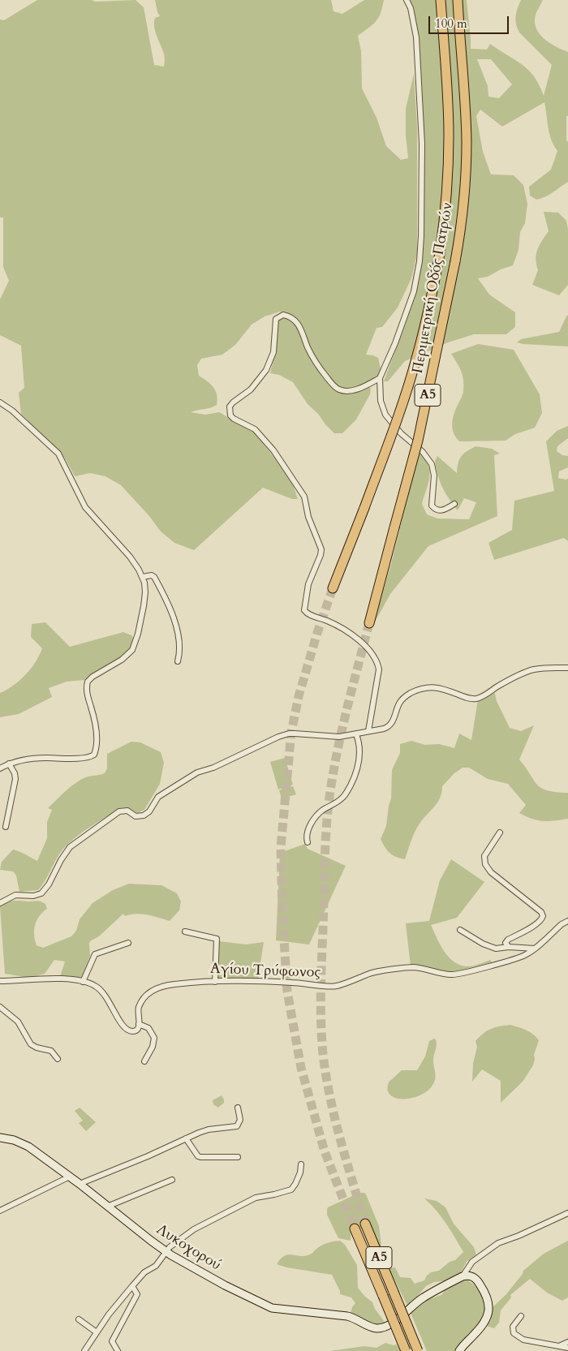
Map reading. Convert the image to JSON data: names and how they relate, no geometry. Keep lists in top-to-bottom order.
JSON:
{
  "streets": {
    "highway": ["Περιμετρική Οδός Πατρών", "Α5"],
    "street": ["Αγίου Τρύφωνος", "Λυκοχορού"]
  },
  "scale_bar": "100 m"
}
